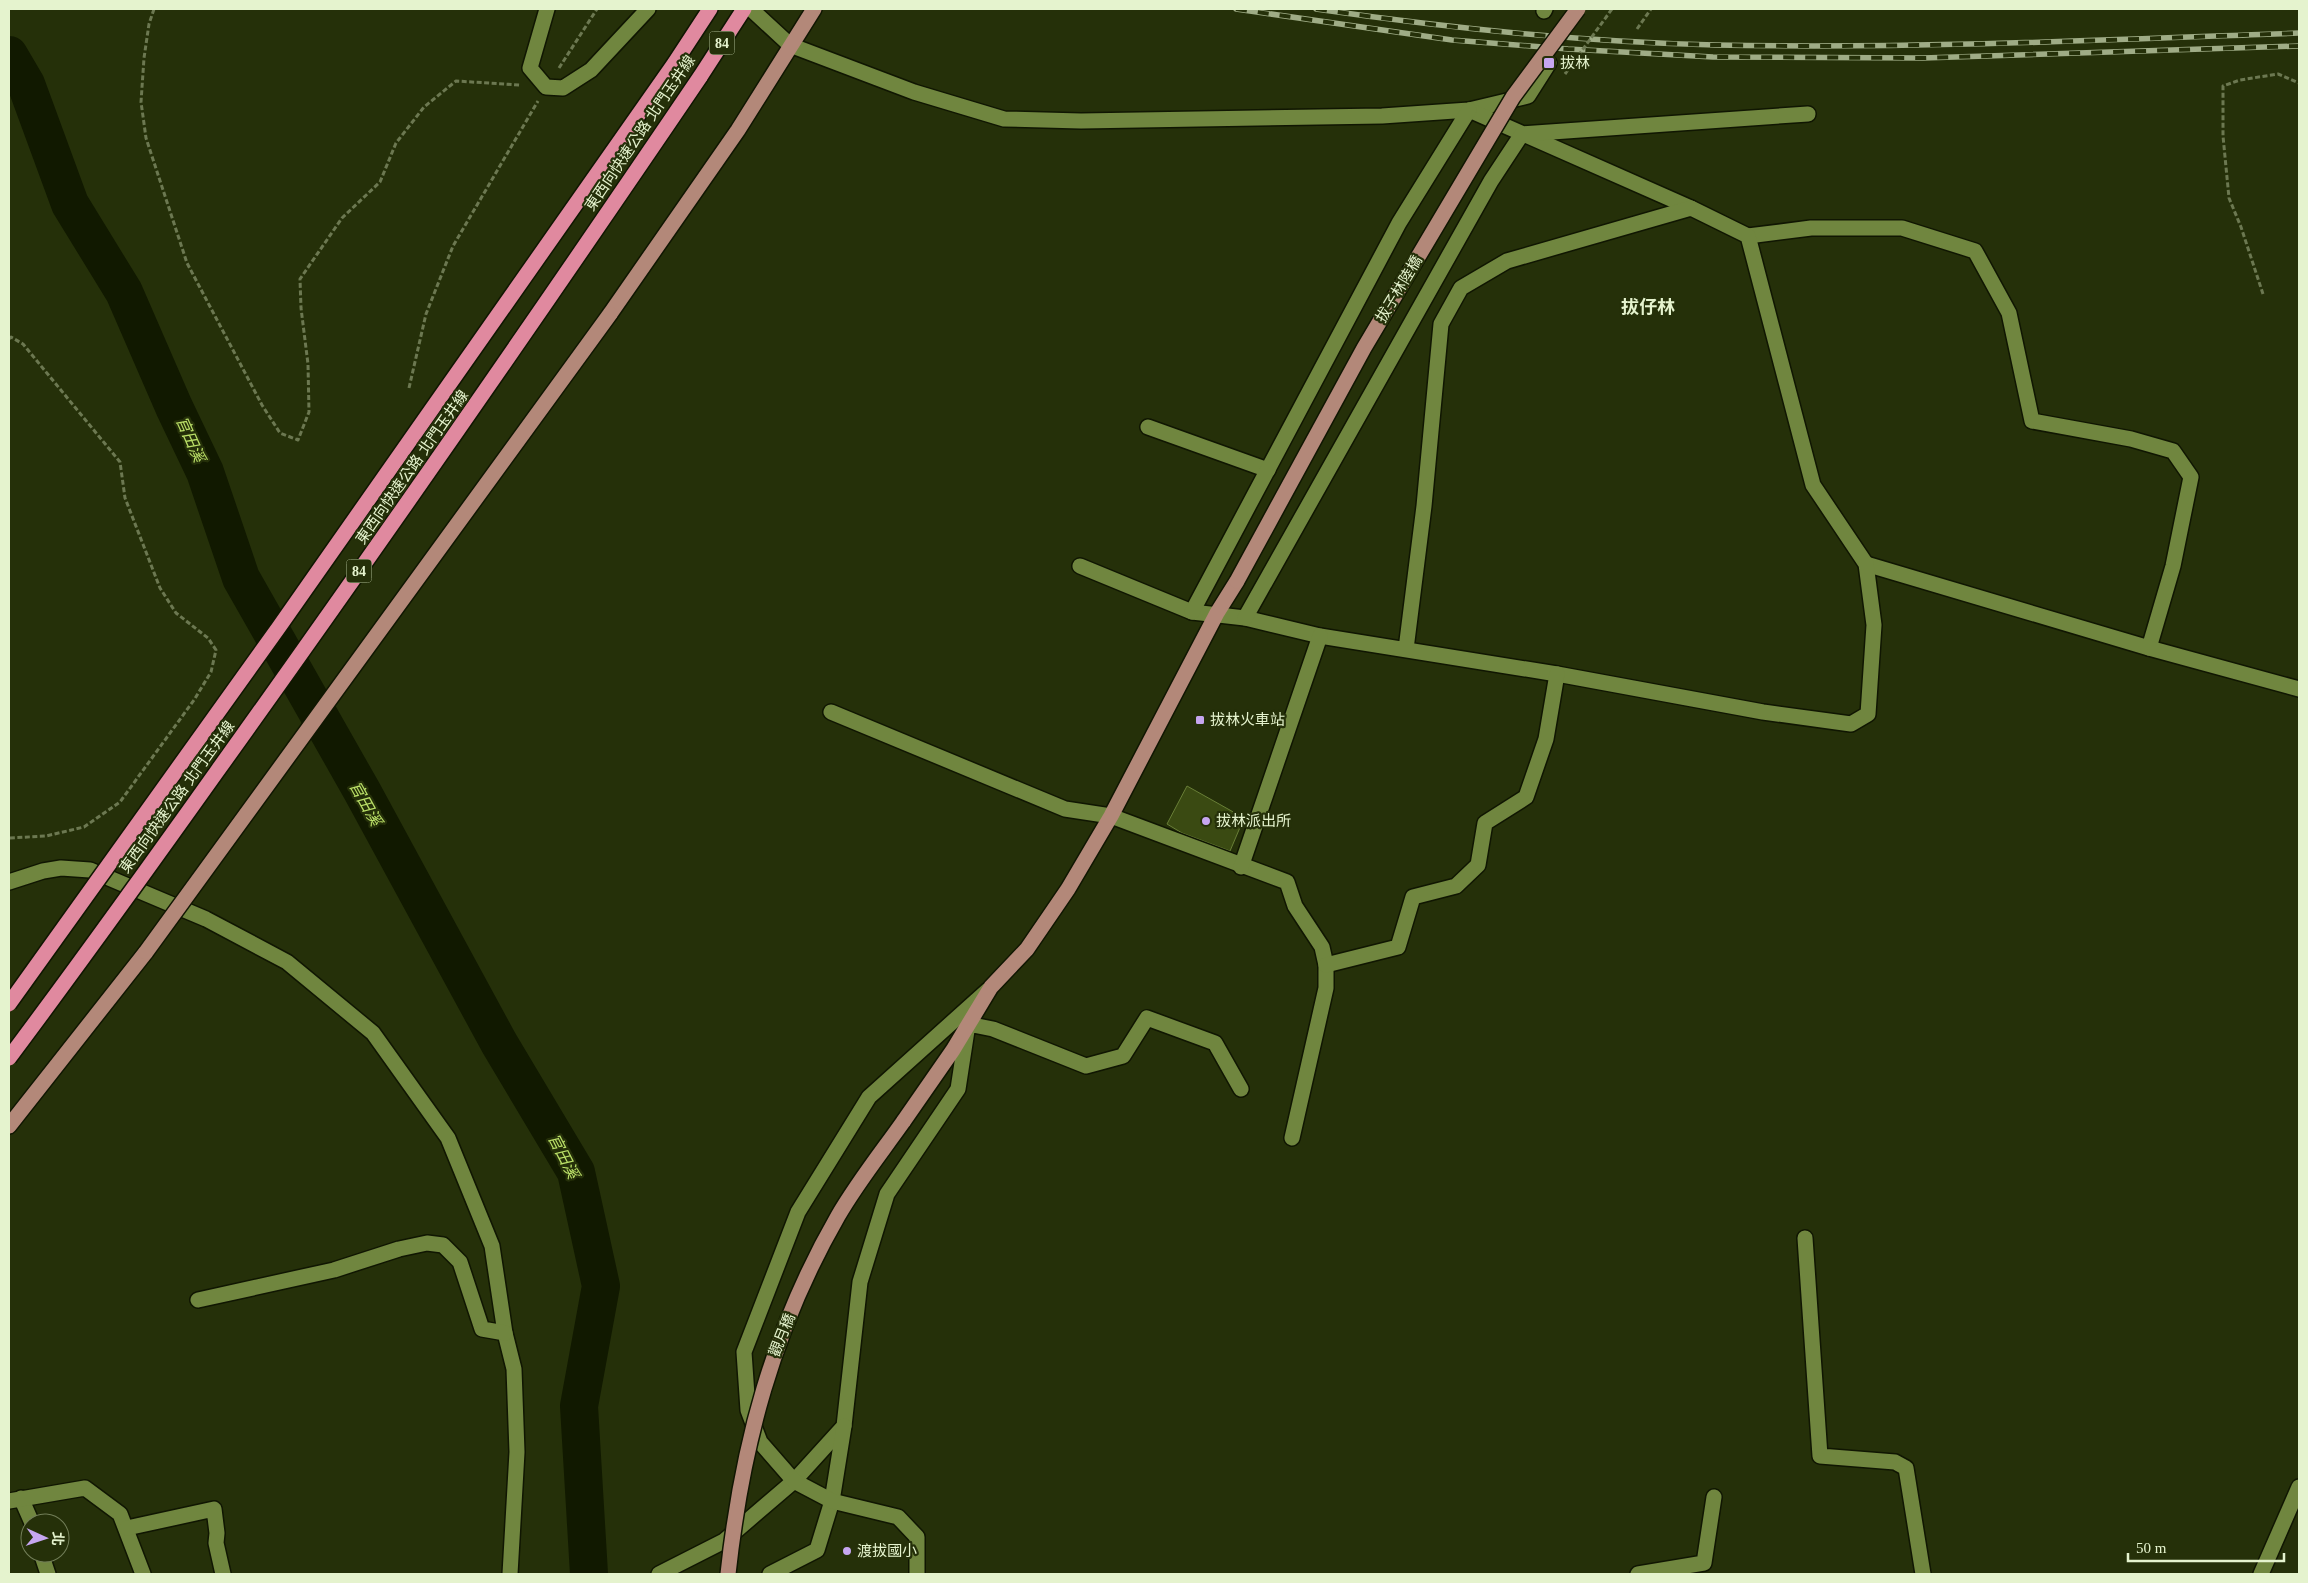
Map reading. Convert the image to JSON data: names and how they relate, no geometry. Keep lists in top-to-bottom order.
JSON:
{
  "streets": {
    "highway": ["84", "東西向快速公路 北門玉井線"],
    "main road": ["拔子林陸橋", "觀月穚"]
  },
  "crossings": [
    ["拔子林陸橋", "觀月穚"]
  ],
  "districts": ["拔仔林"],
  "water": ["官田溪"],
  "places": {
    "transit": ["拔林", "拔林火車站"],
    "other": ["拔林派出所", "渡拔國小"]
  },
  "scale_bar": "50 m",
  "north": "right"
}
